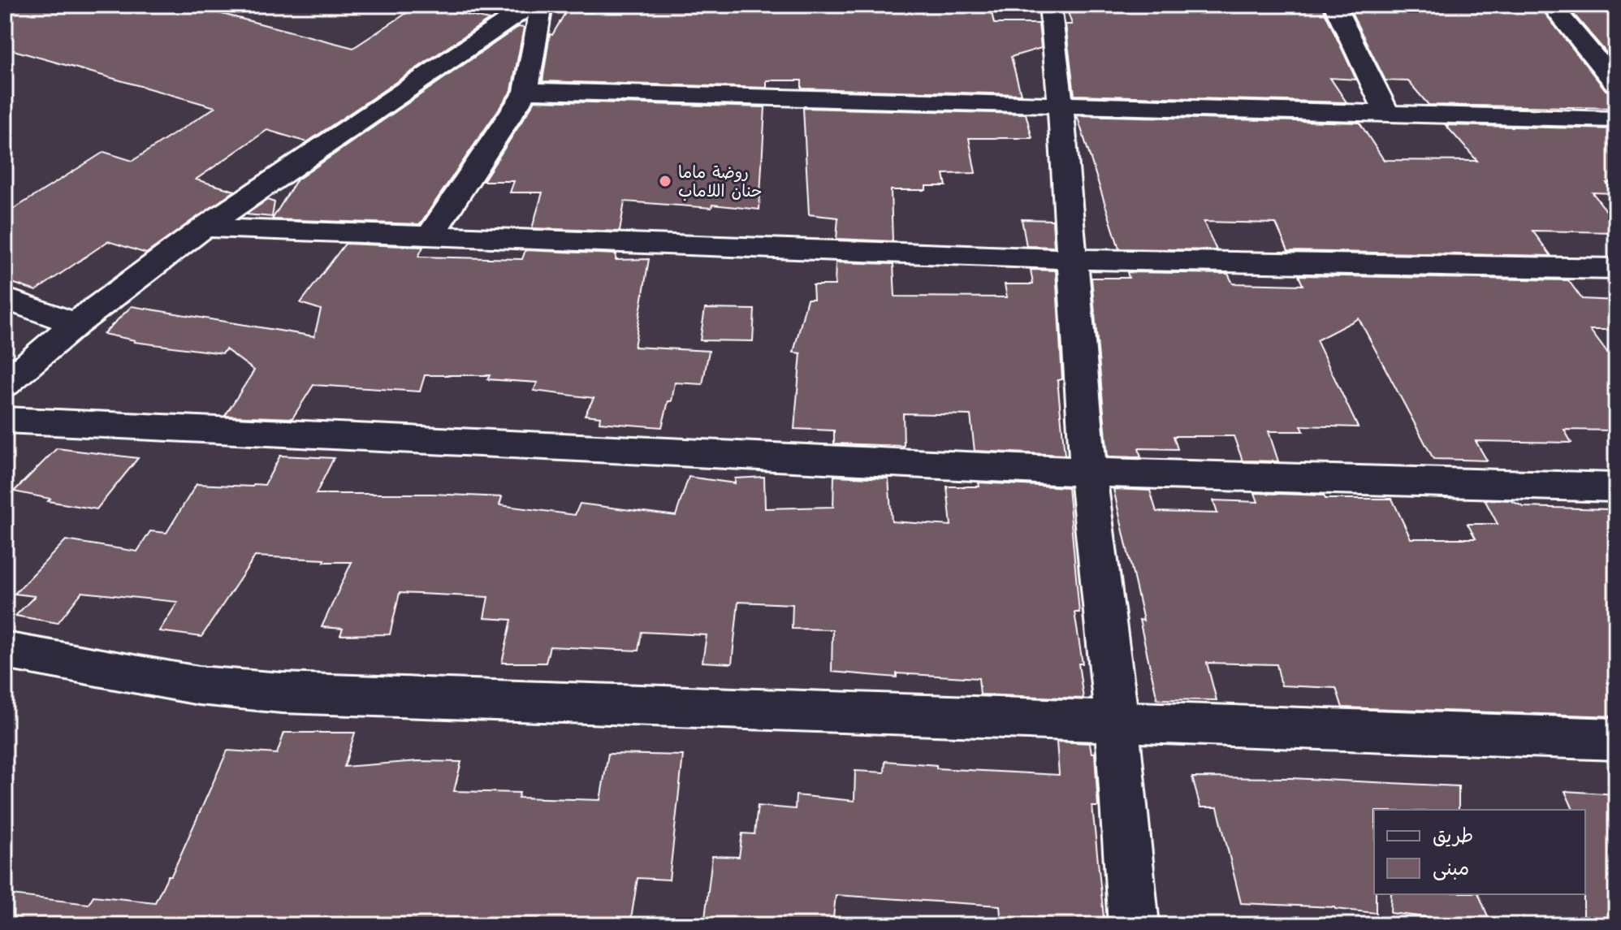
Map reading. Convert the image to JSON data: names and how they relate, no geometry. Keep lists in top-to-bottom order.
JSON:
{
  "places": ["روضة ماما حنان اللاماب"],
  "legend": ["طريق", "مبنى"]
}
